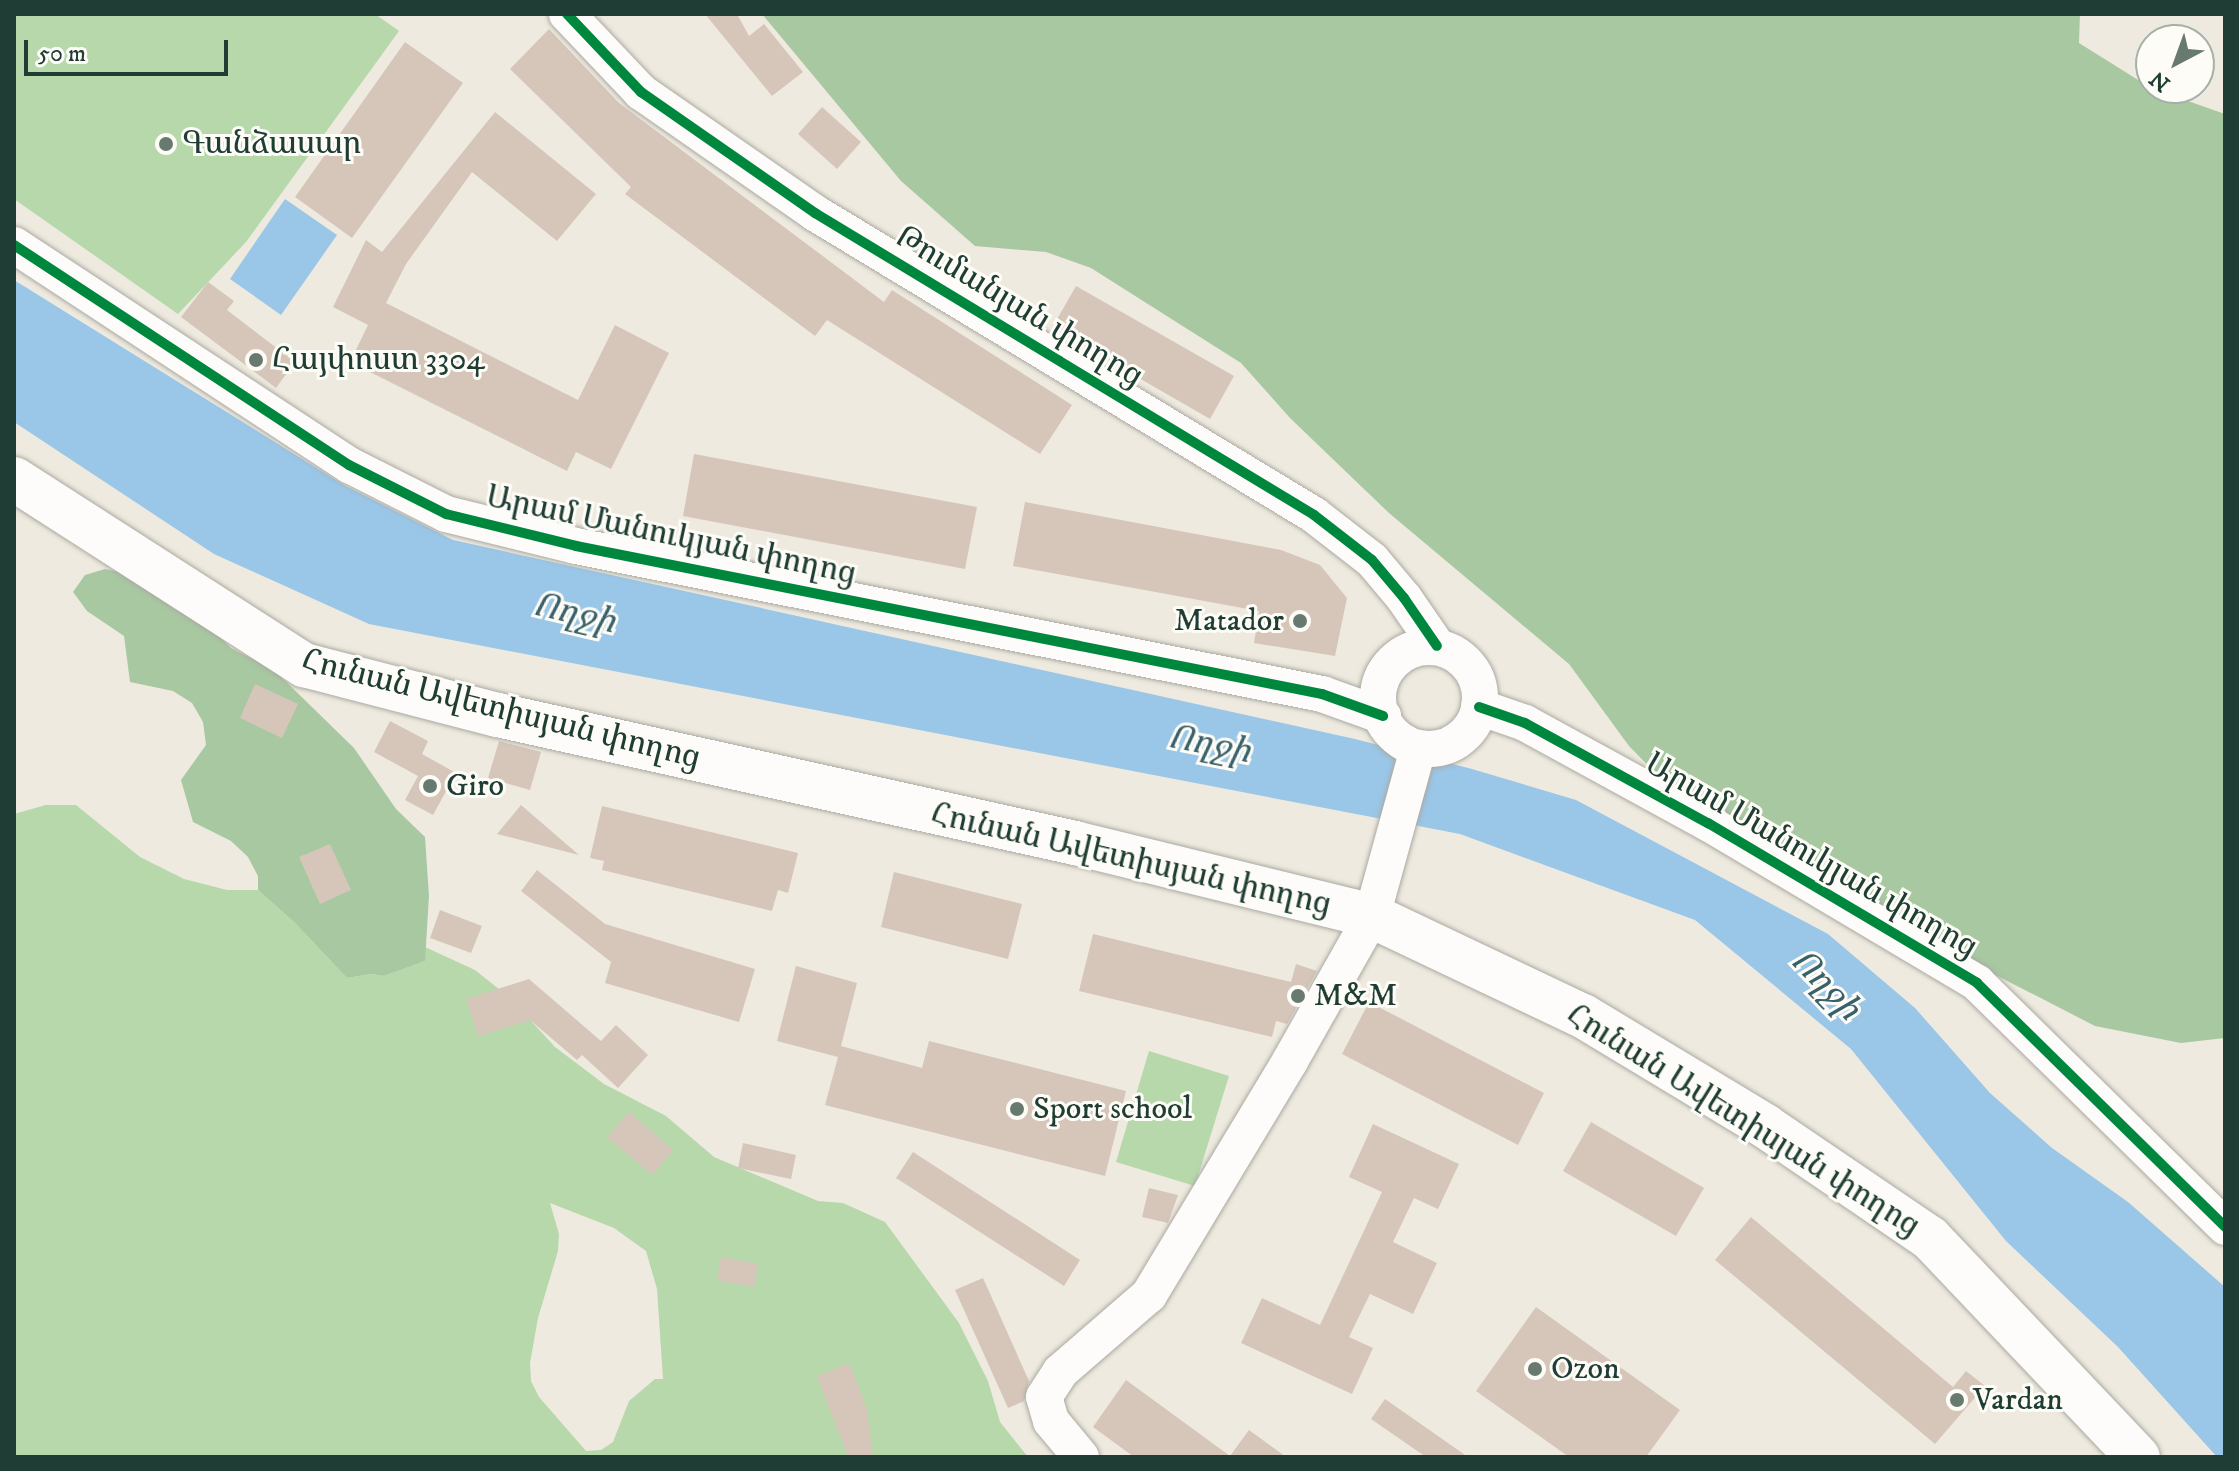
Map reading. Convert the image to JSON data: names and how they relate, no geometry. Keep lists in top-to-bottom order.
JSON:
{
  "streets": {
    "highway": ["Հունան Ավետիսյան փողոց"],
    "street": ["Թումանյան փողոց", "Արամ Մանուկյան փողոց"]
  },
  "crossings": [
    ["Թումանյան փողոց", "Արամ Մանուկյան փողոց"]
  ],
  "water": ["Ողջի"],
  "places": [
    "Գանձասար",
    "Հայփոստ 3304",
    "Matador",
    "Giro",
    "M&M",
    "Sport school",
    "Ozon",
    "Vardan"
  ],
  "scale_bar": "50 m",
  "north": "bottom left"
}
